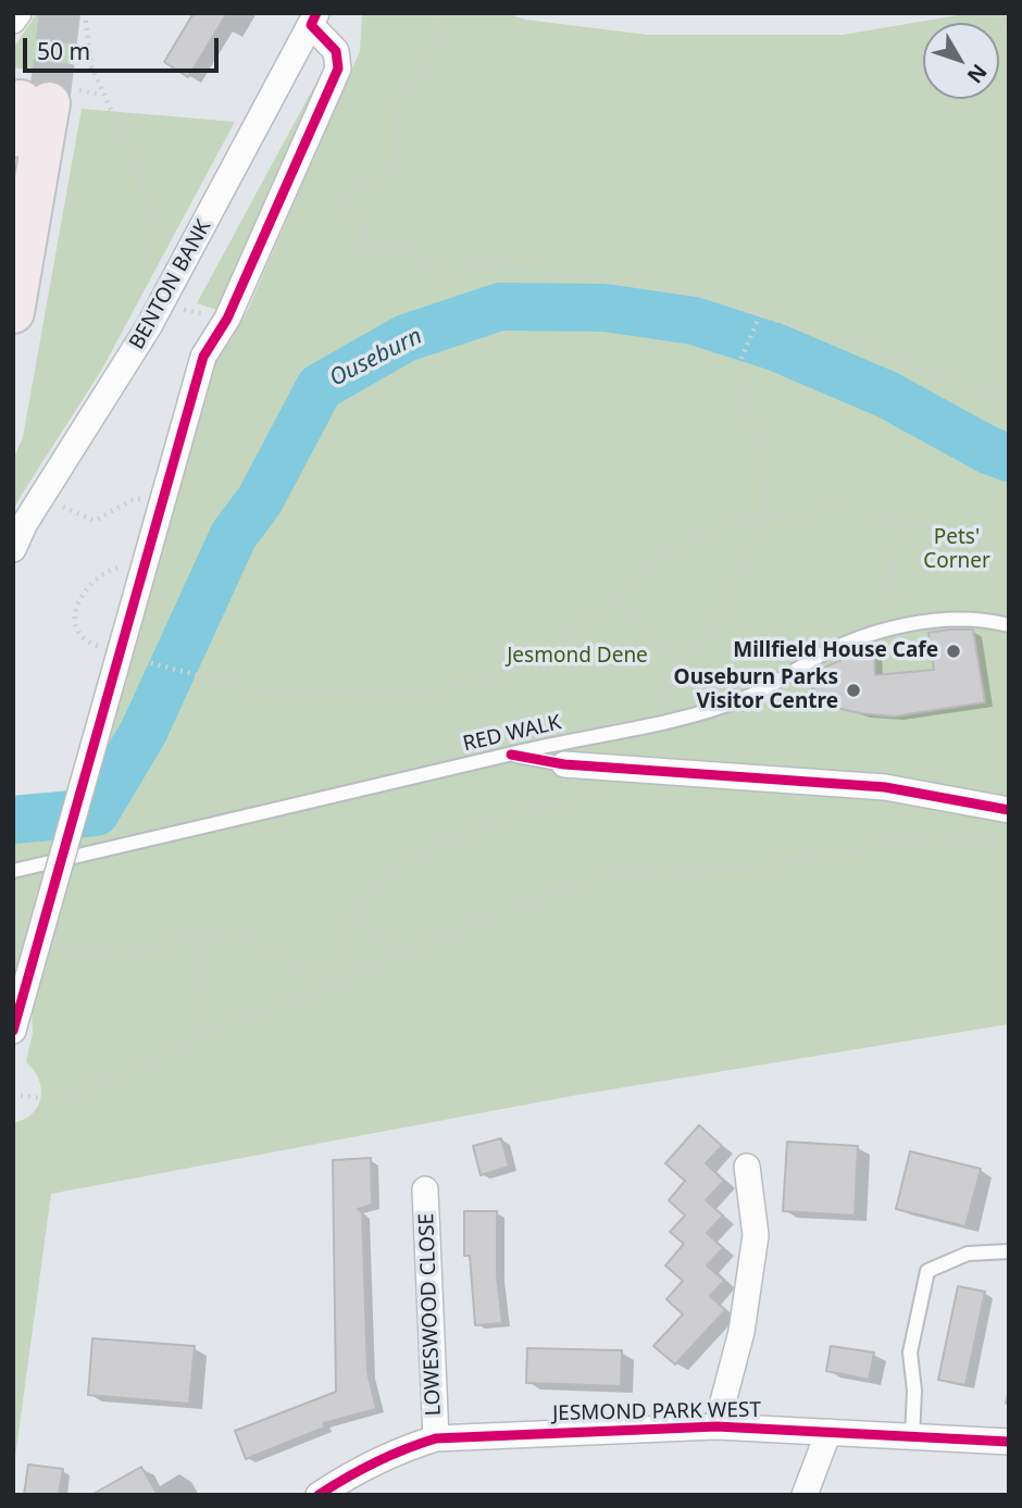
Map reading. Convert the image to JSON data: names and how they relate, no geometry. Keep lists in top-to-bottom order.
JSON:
{
  "streets": {
    "street": ["BENTON BANK", "LOWESWOOD CLOSE", "JESMOND PARK WEST"],
    "lane": ["RED WALK"]
  },
  "crossings": [
    ["LOWESWOOD CLOSE", "JESMOND PARK WEST"]
  ],
  "water": ["Ouseburn"],
  "parks": ["Pets' Corner", "Jesmond Dene"],
  "places": ["Millfield House Cafe", "Ouseburn Parks Visitor Centre"],
  "scale_bar": "50 m",
  "north": "bottom right"
}
